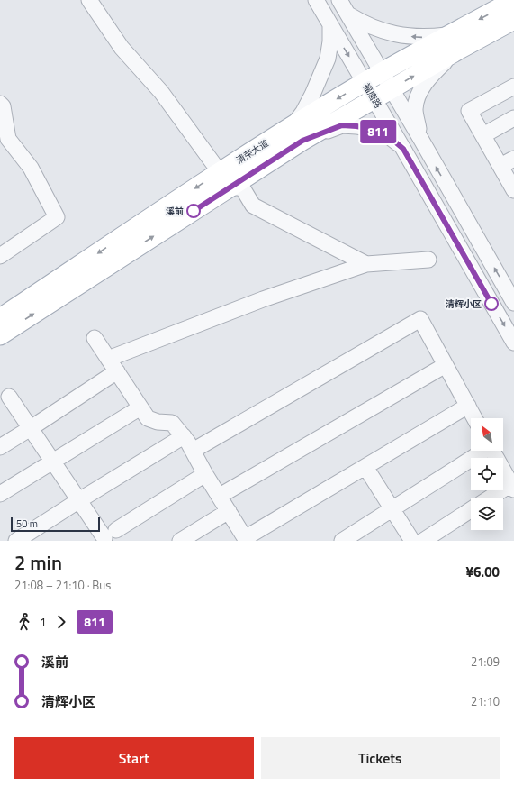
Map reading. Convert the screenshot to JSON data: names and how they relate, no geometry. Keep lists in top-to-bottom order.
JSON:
{
  "streets": {
    "main road": ["清荣大道"],
    "street": ["福唐路"]
  },
  "crossings": [
    ["福唐路", "清荣大道"]
  ],
  "places": ["溪前", "清辉小区"],
  "lines": ["bus line 811"],
  "scale_bar": "50 m",
  "north": "top left",
  "page": {
    "on_map": "811",
    "scale": "50 m",
    "heading": ["2 min", "21:08 – 21:10 · Bus", "¥6.00"],
    "legs": ["1", "811"],
    "list": [
      {
        "name": "溪前",
        "value": "21:09"
      },
      {
        "name": "清辉小区",
        "value": "21:10"
      }
    ],
    "buttons": ["Start", "Tickets"]
  }
}
